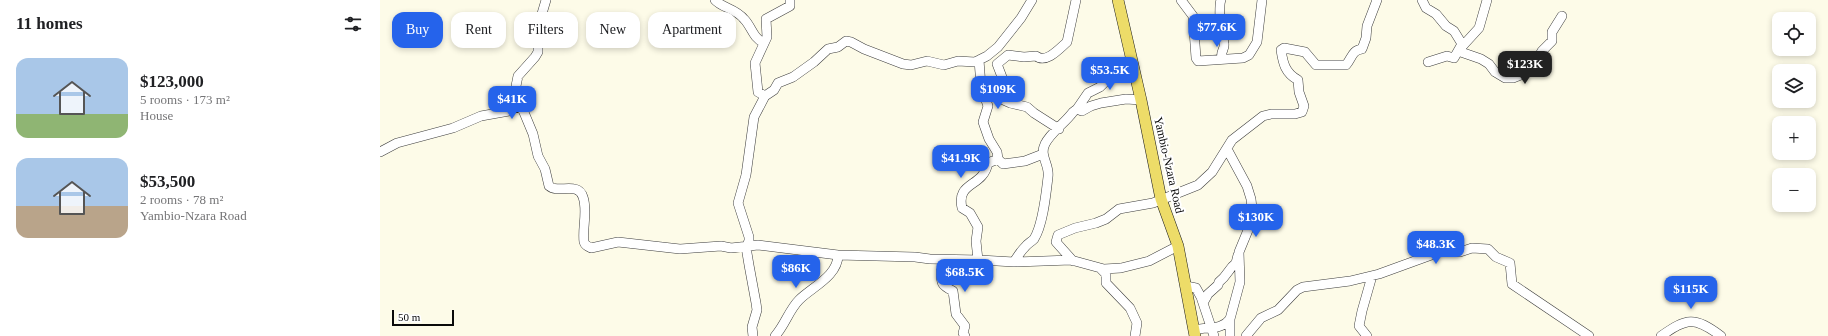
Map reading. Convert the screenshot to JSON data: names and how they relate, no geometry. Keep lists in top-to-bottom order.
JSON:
{
  "streets": {
    "main road": ["Yambio-Nzara Road"]
  },
  "scale_bar": "50 m",
  "page": {
    "heading": "11 homes",
    "map_buttons": ["+", "−"],
    "chip": [
      "Buy",
      "Rent",
      "Filters",
      "New",
      "Apartment"
    ],
    "price": [
      "$77.6K",
      "$123K",
      "$53.5K",
      "$109K",
      "$41K",
      "$41.9K",
      "$130K",
      "$48.3K",
      "$86K",
      "$68.5K",
      "$115K"
    ],
    "list": [
      {
        "name": "$123,000",
        "note": "5 rooms · 173 m² · House"
      },
      {
        "name": "$53,500",
        "note": "2 rooms · 78 m² · Yambio-Nzara Road"
      }
    ],
    "scale": "50 m"
  }
}
